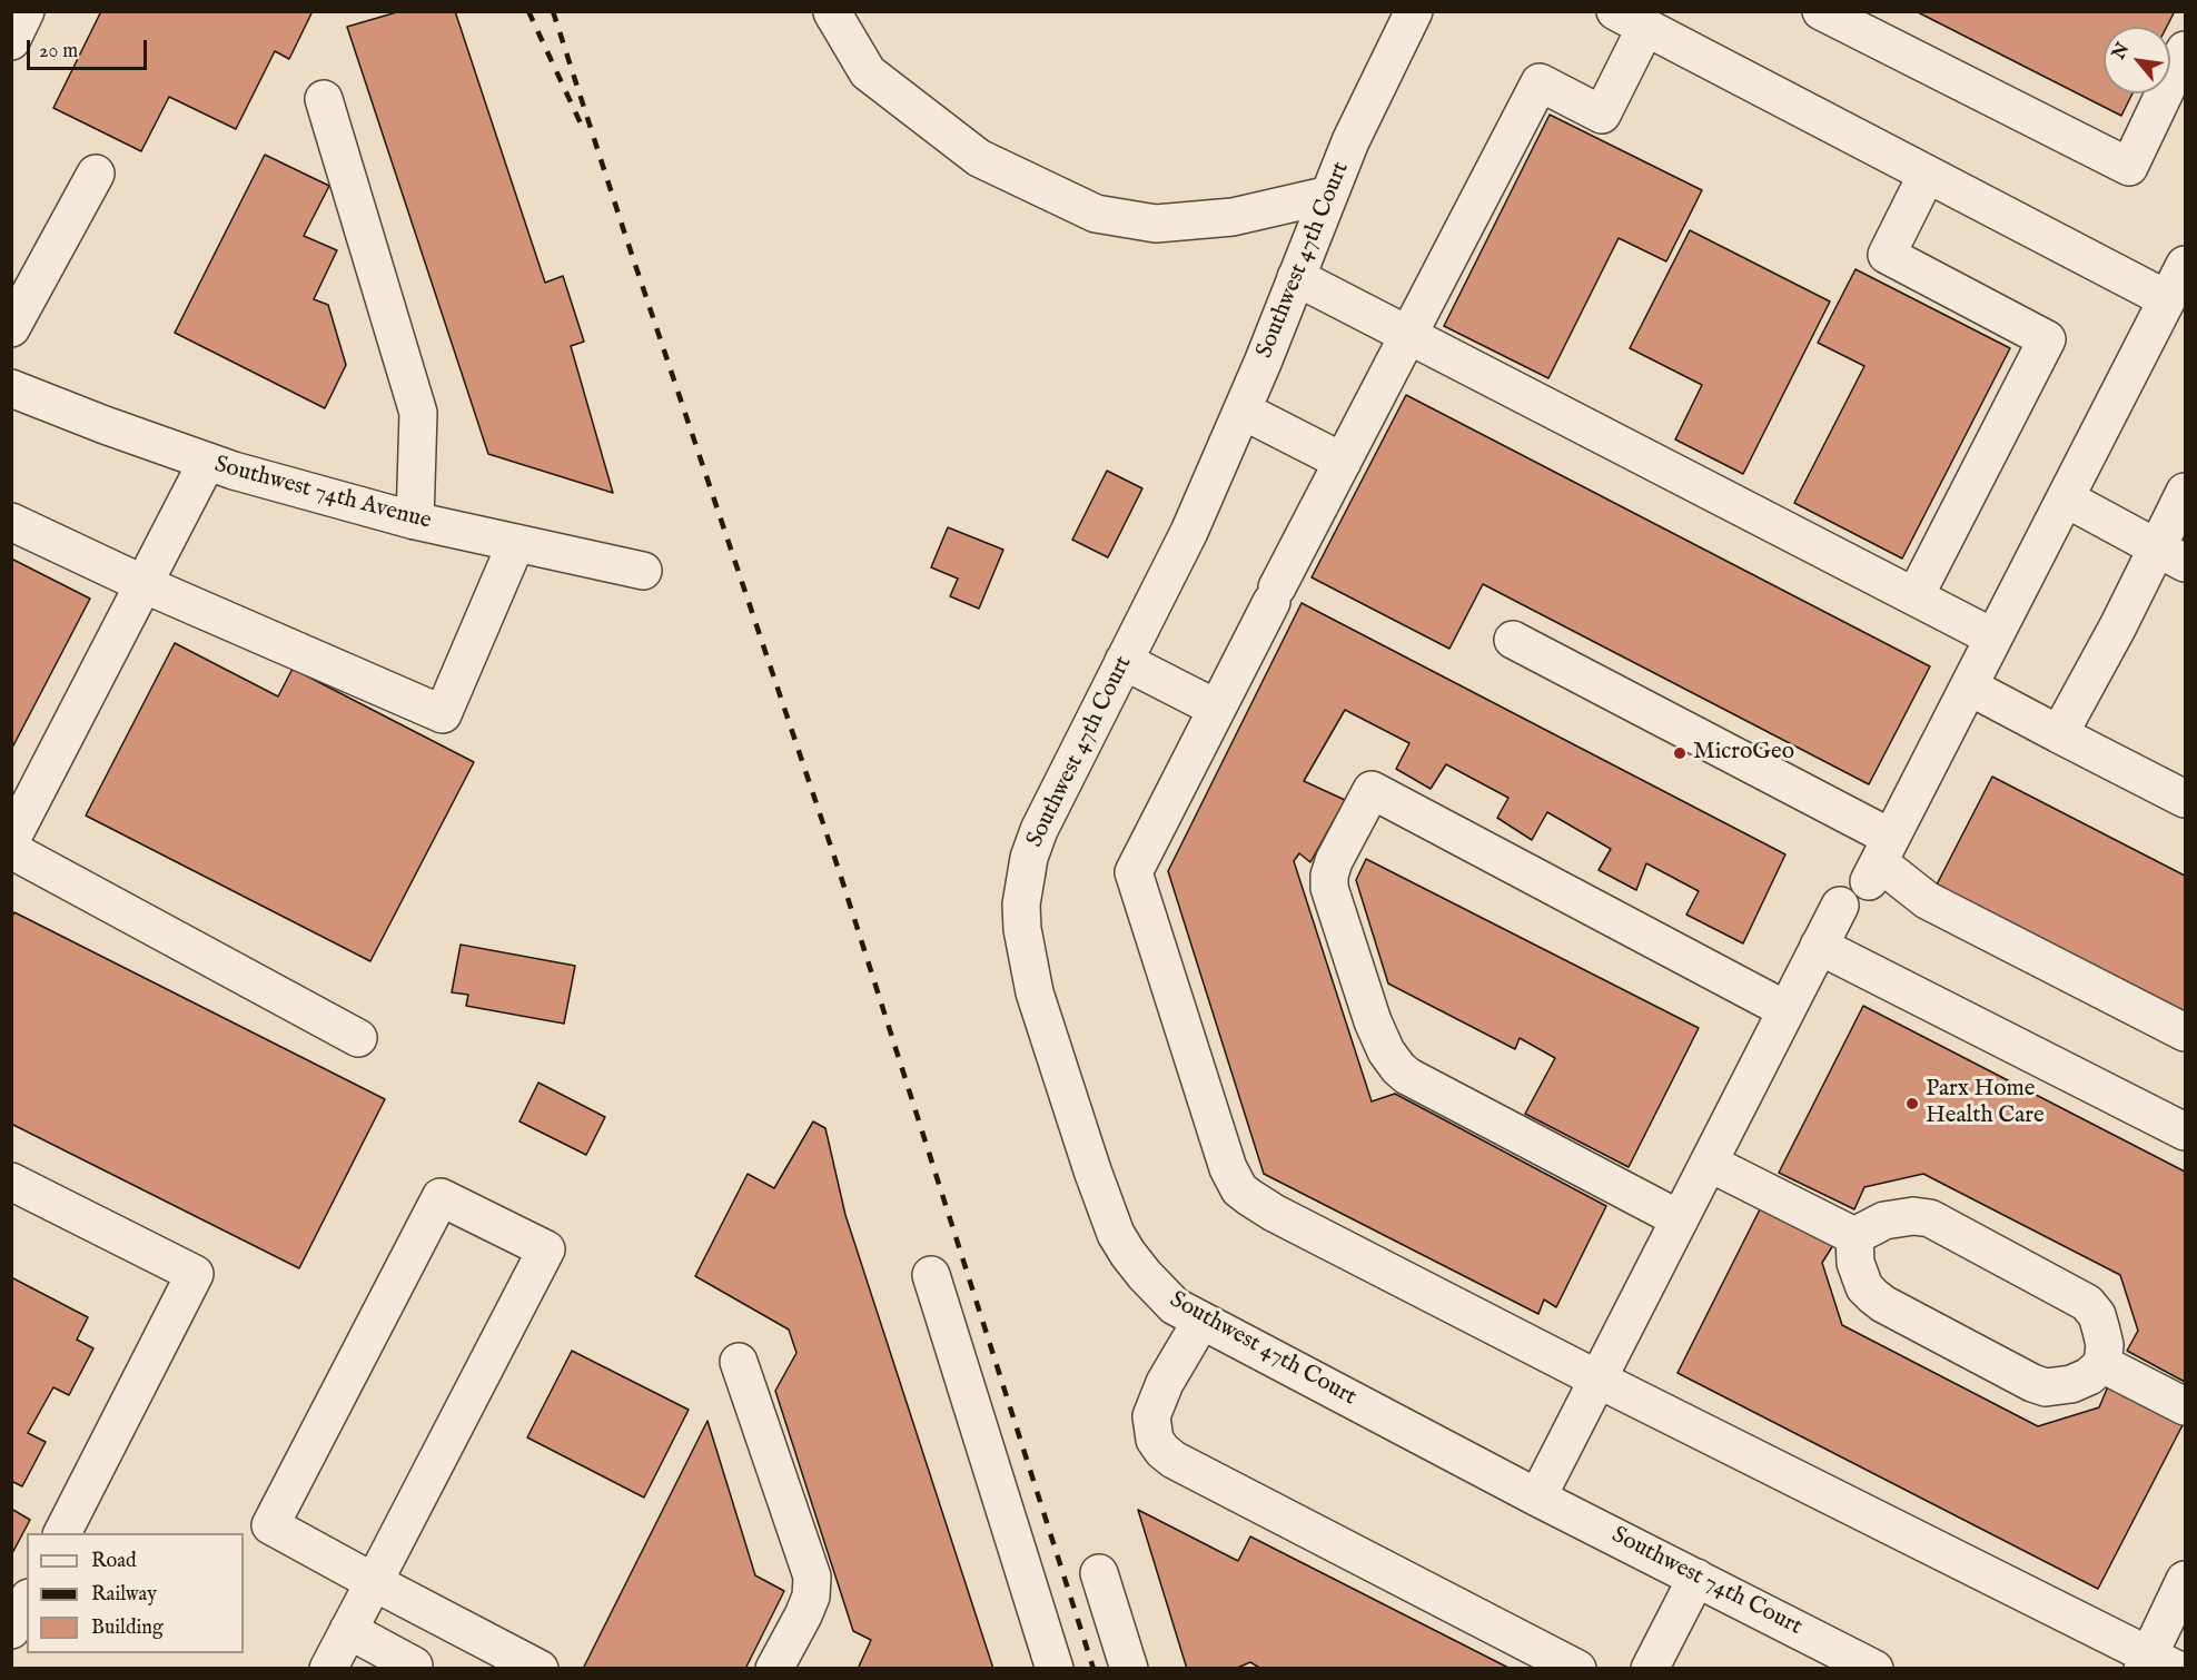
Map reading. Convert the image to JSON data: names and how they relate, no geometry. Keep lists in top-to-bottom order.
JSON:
{
  "streets": {
    "street": ["Southwest 47th Court", "Southwest 74th Avenue", "Southwest 74th Court"]
  },
  "crossings": [
    ["Southwest 47th Court", "Southwest 74th Court"]
  ],
  "places": ["MicroGeo", "Parx Home Health Care"],
  "legend": ["Road", "Railway", "Building"],
  "scale_bar": "20 m",
  "north": "top left"
}
